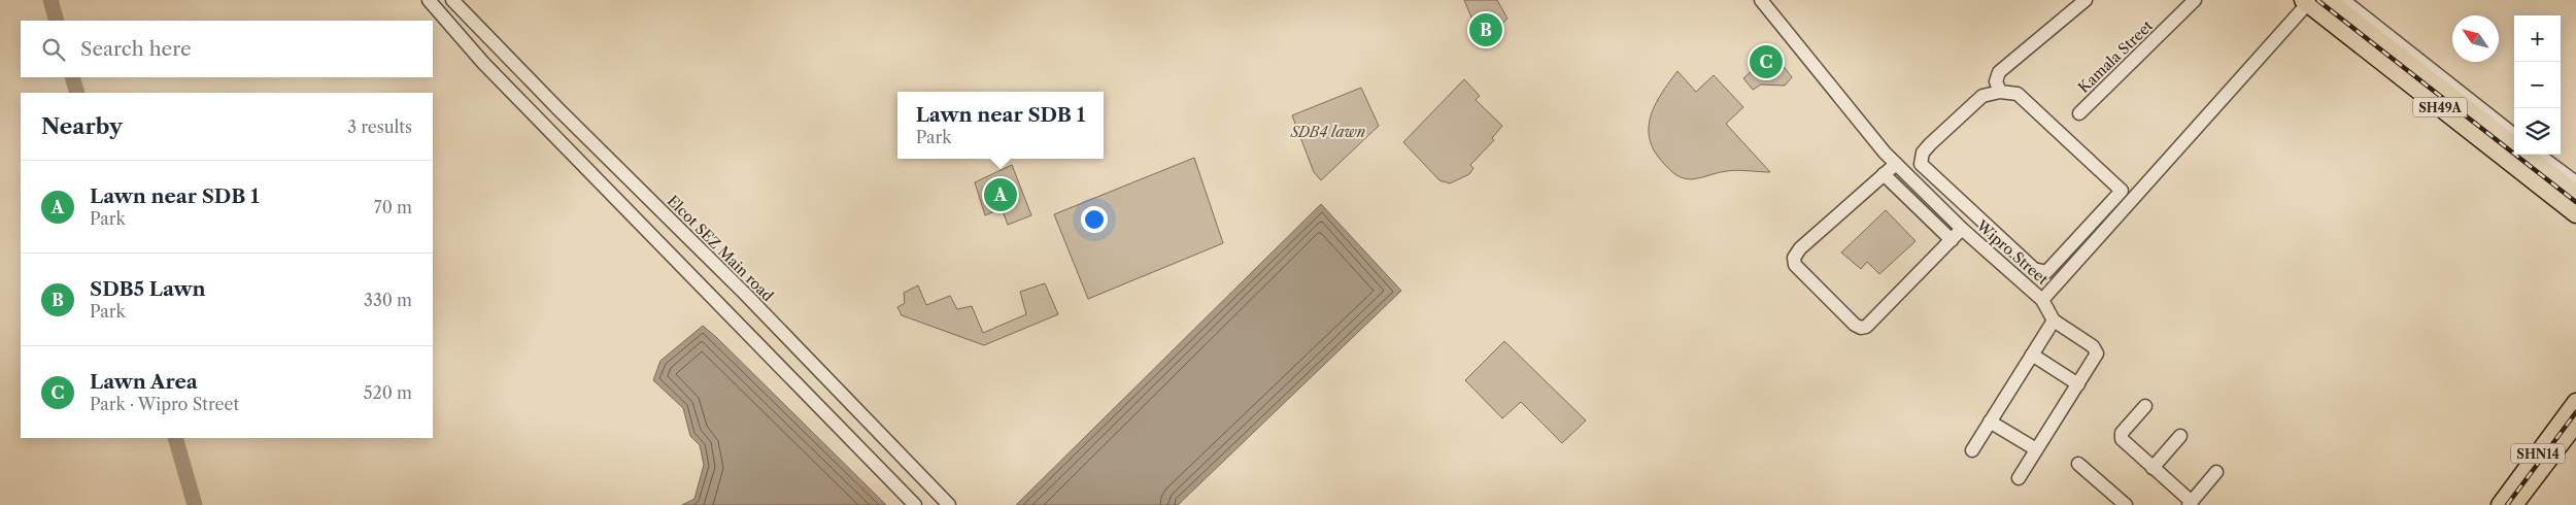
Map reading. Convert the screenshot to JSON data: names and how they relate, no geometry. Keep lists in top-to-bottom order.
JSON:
{
  "streets": {
    "main road": ["SH49A", "SHN14"],
    "street": ["Kamala Street", "Elcot SEZ Main road", "Wipro Street"]
  },
  "crossings": [
    ["SH49A", "Wipro Street"]
  ],
  "parks": ["SDB4 lawn"],
  "north": "top left",
  "page": {
    "pins": ["B", "C", "A"],
    "map_buttons": ["+", "−"],
    "search": "Search here",
    "popup": ["Lawn near SDB 1", "Park"],
    "heading": ["Nearby", "3 results"],
    "list": [
      {
        "mark": "A",
        "name": "Lawn near SDB 1",
        "note": "Park",
        "value": "70 m"
      },
      {
        "mark": "B",
        "name": "SDB5 Lawn",
        "note": "Park",
        "value": "330 m"
      },
      {
        "mark": "C",
        "name": "Lawn Area",
        "note": "Park · Wipro Street",
        "value": "520 m"
      }
    ]
  }
}
